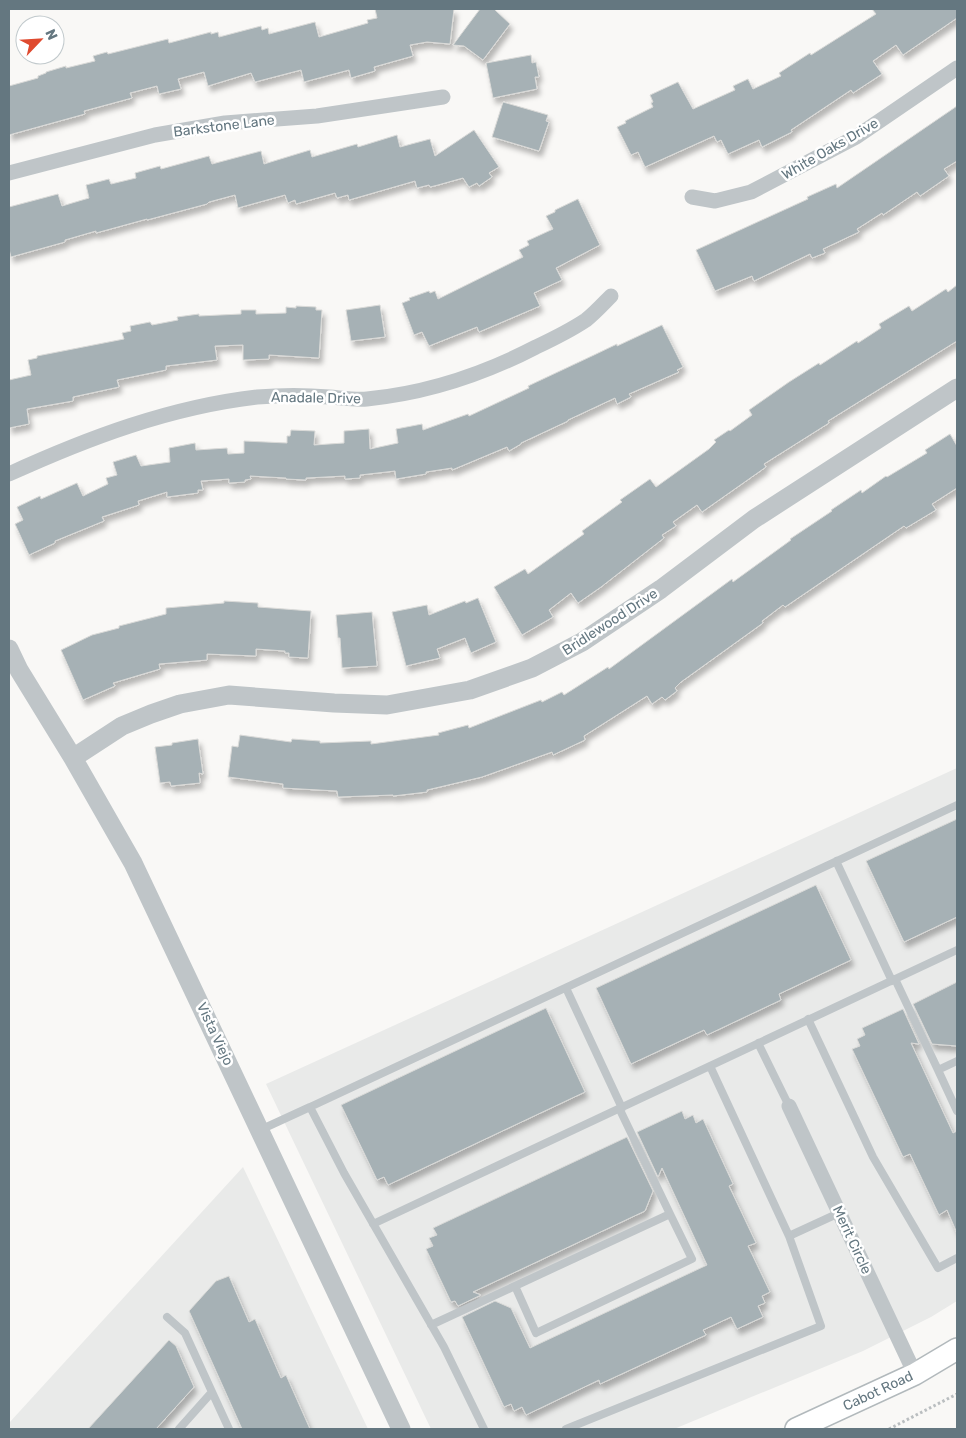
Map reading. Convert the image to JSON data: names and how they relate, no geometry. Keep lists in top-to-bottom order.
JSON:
{
  "streets": {
    "main road": ["Cabot Road"],
    "street": [
      "Barkstone Lane",
      "White Oaks Drive",
      "Anadale Drive",
      "Bridlewood Drive",
      "Vista Viejo",
      "Merit Circle"
    ]
  },
  "crossings": [
    ["Bridlewood Drive", "Vista Viejo"],
    ["Merit Circle", "Cabot Road"]
  ],
  "north": "top right"
}
